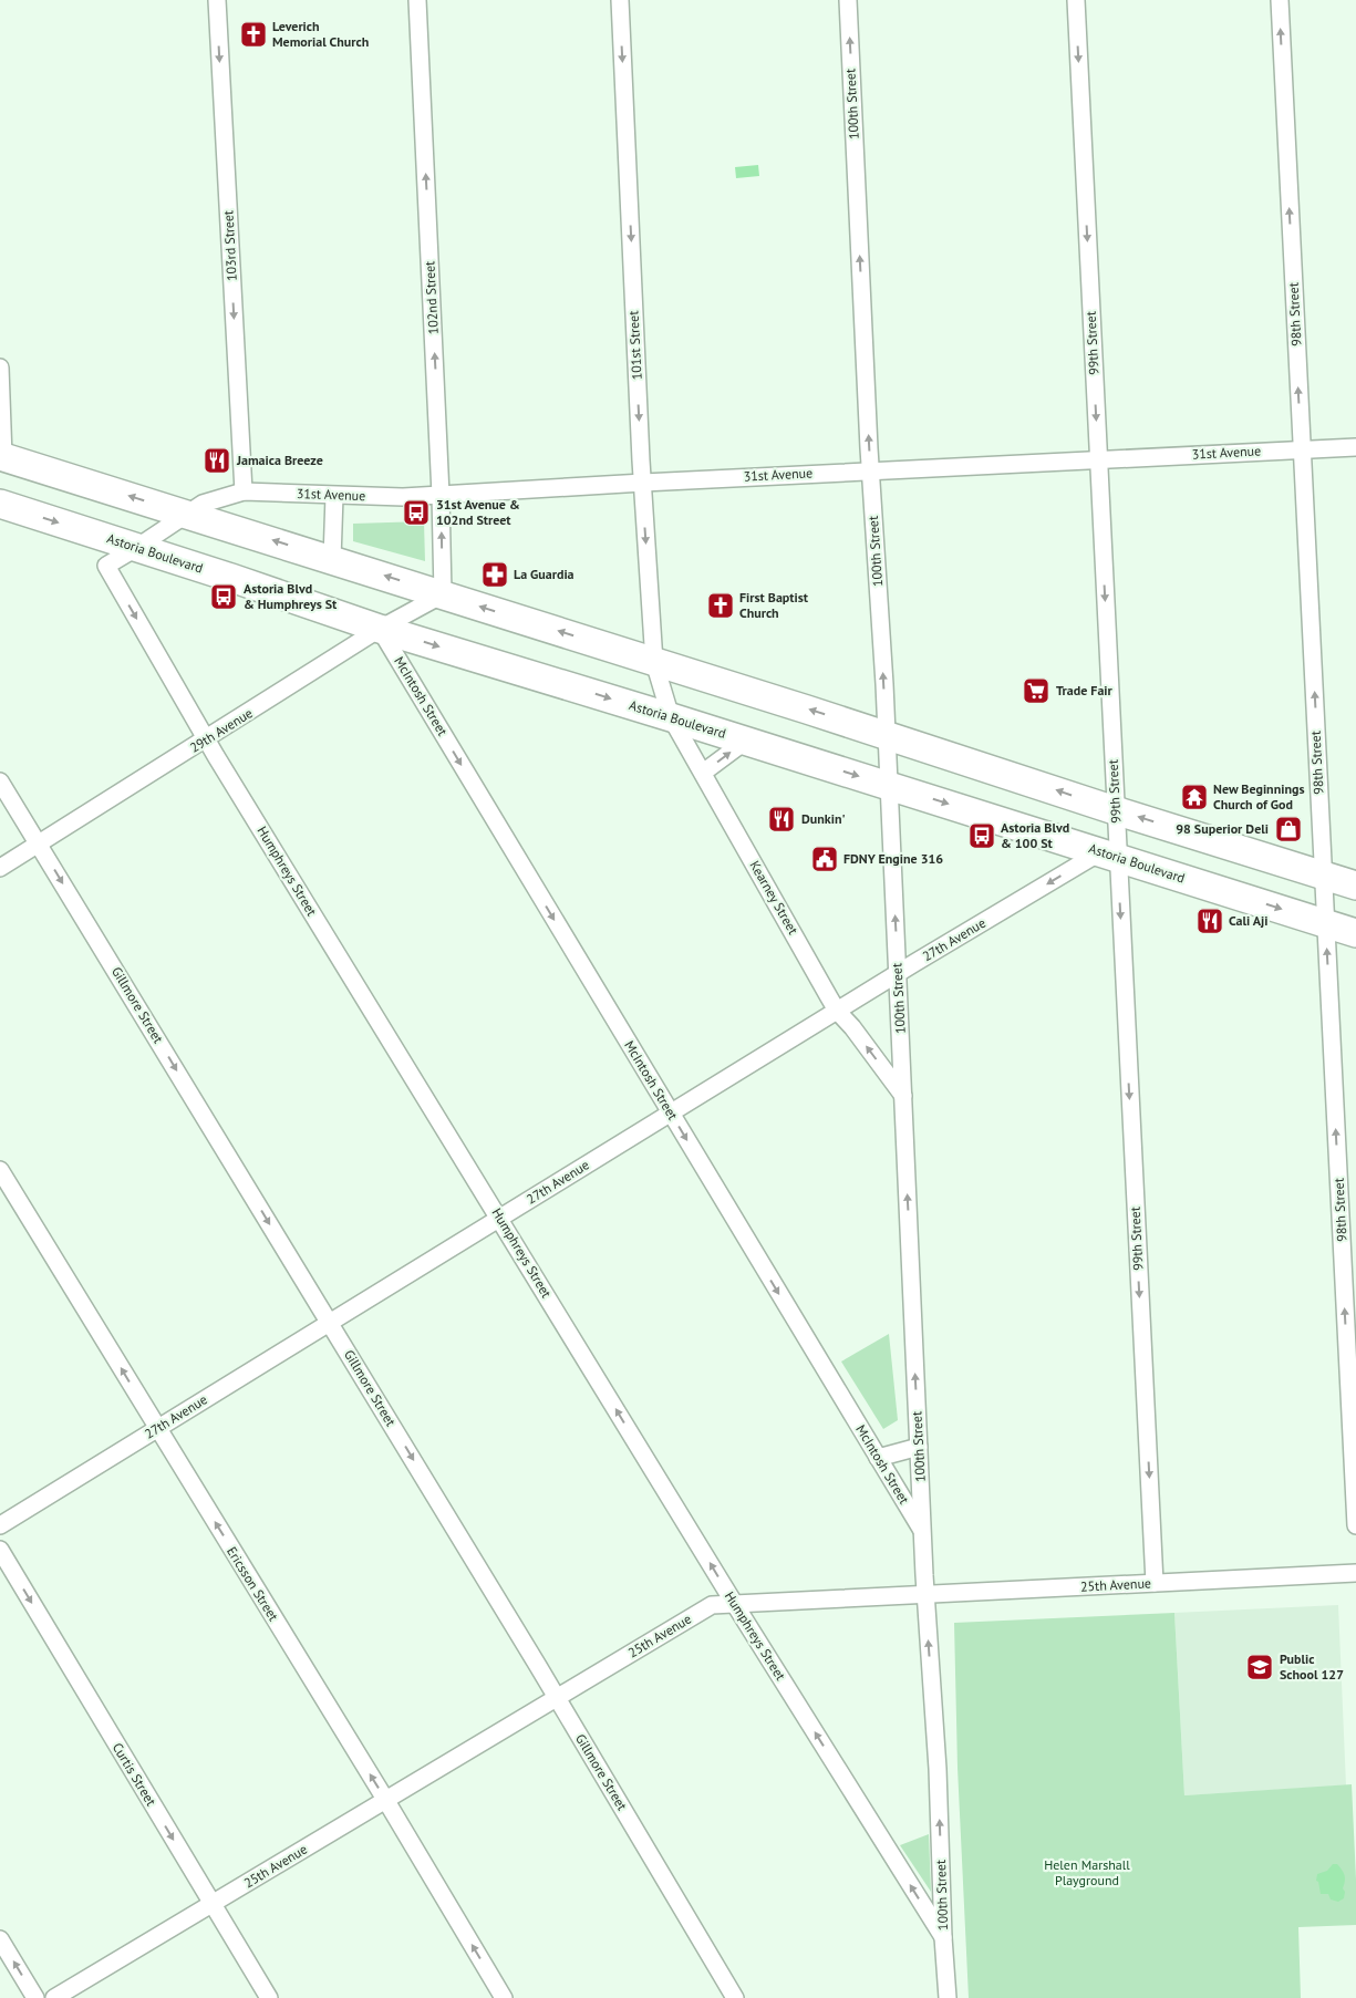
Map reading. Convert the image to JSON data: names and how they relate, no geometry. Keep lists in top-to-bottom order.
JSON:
{
  "streets": {
    "main road": ["Astoria Boulevard"],
    "street": [
      "100th Street",
      "103rd Street",
      "102nd Street",
      "98th Street",
      "99th Street",
      "101st Street",
      "31st Avenue",
      "McIntosh Street",
      "29th Avenue",
      "Humphreys Street",
      "Kearney Street",
      "27th Avenue",
      "Gillmore Street",
      "Ericsson Street",
      "25th Avenue",
      "Curtis Street"
    ]
  },
  "crossings": [
    ["100th Street", "31st Avenue"],
    ["100th Street", "Astoria Boulevard"],
    ["100th Street", "McIntosh Street"],
    ["100th Street", "Humphreys Street"],
    ["100th Street", "Kearney Street"],
    ["100th Street", "27th Avenue"],
    ["100th Street", "25th Avenue"],
    ["103rd Street", "31st Avenue"],
    ["102nd Street", "31st Avenue"],
    ["102nd Street", "29th Avenue"],
    ["98th Street", "31st Avenue"],
    ["98th Street", "Astoria Boulevard"],
    ["99th Street", "31st Avenue"],
    ["99th Street", "Astoria Boulevard"],
    ["99th Street", "27th Avenue"],
    ["99th Street", "25th Avenue"],
    ["101st Street", "31st Avenue"],
    ["101st Street", "Kearney Street"],
    ["31st Avenue", "Astoria Boulevard"],
    ["31st Avenue", "Humphreys Street"],
    ["Astoria Boulevard", "McIntosh Street"],
    ["Astoria Boulevard", "29th Avenue"],
    ["Astoria Boulevard", "Kearney Street"],
    ["Astoria Boulevard", "27th Avenue"],
    ["McIntosh Street", "29th Avenue"],
    ["McIntosh Street", "27th Avenue"],
    ["29th Avenue", "Humphreys Street"],
    ["29th Avenue", "Gillmore Street"],
    ["Humphreys Street", "27th Avenue"],
    ["Humphreys Street", "25th Avenue"],
    ["Kearney Street", "27th Avenue"],
    ["27th Avenue", "Gillmore Street"],
    ["27th Avenue", "Ericsson Street"],
    ["Gillmore Street", "25th Avenue"],
    ["Ericsson Street", "25th Avenue"],
    ["25th Avenue", "Curtis Street"]
  ],
  "one_way": [
    "100th Street",
    "103rd Street",
    "102nd Street",
    "98th Street",
    "99th Street",
    "101st Street",
    "McIntosh Street",
    "Gillmore Street",
    "Ericsson Street",
    "Curtis Street"
  ],
  "parks": ["Helen Marshall Playground"],
  "places": {
    "church": ["Leverich Memorial Church", "First Baptist Church"],
    "restaurant": ["Jamaica Breeze", "Dunkin'", "Cali Aji"],
    "bus stop": ["31st Avenue & 102nd Street", "Astoria Blvd & Humphreys St", "Astoria Blvd & 100 St"],
    "pharmacy": ["La Guardia"],
    "supermarket": ["Trade Fair"],
    "temple": ["New Beginnings Church of God"],
    "shop": ["98 Superior Deli"],
    "public building": ["FDNY Engine 316"],
    "school or university": ["Public School 127"]
  }
}
